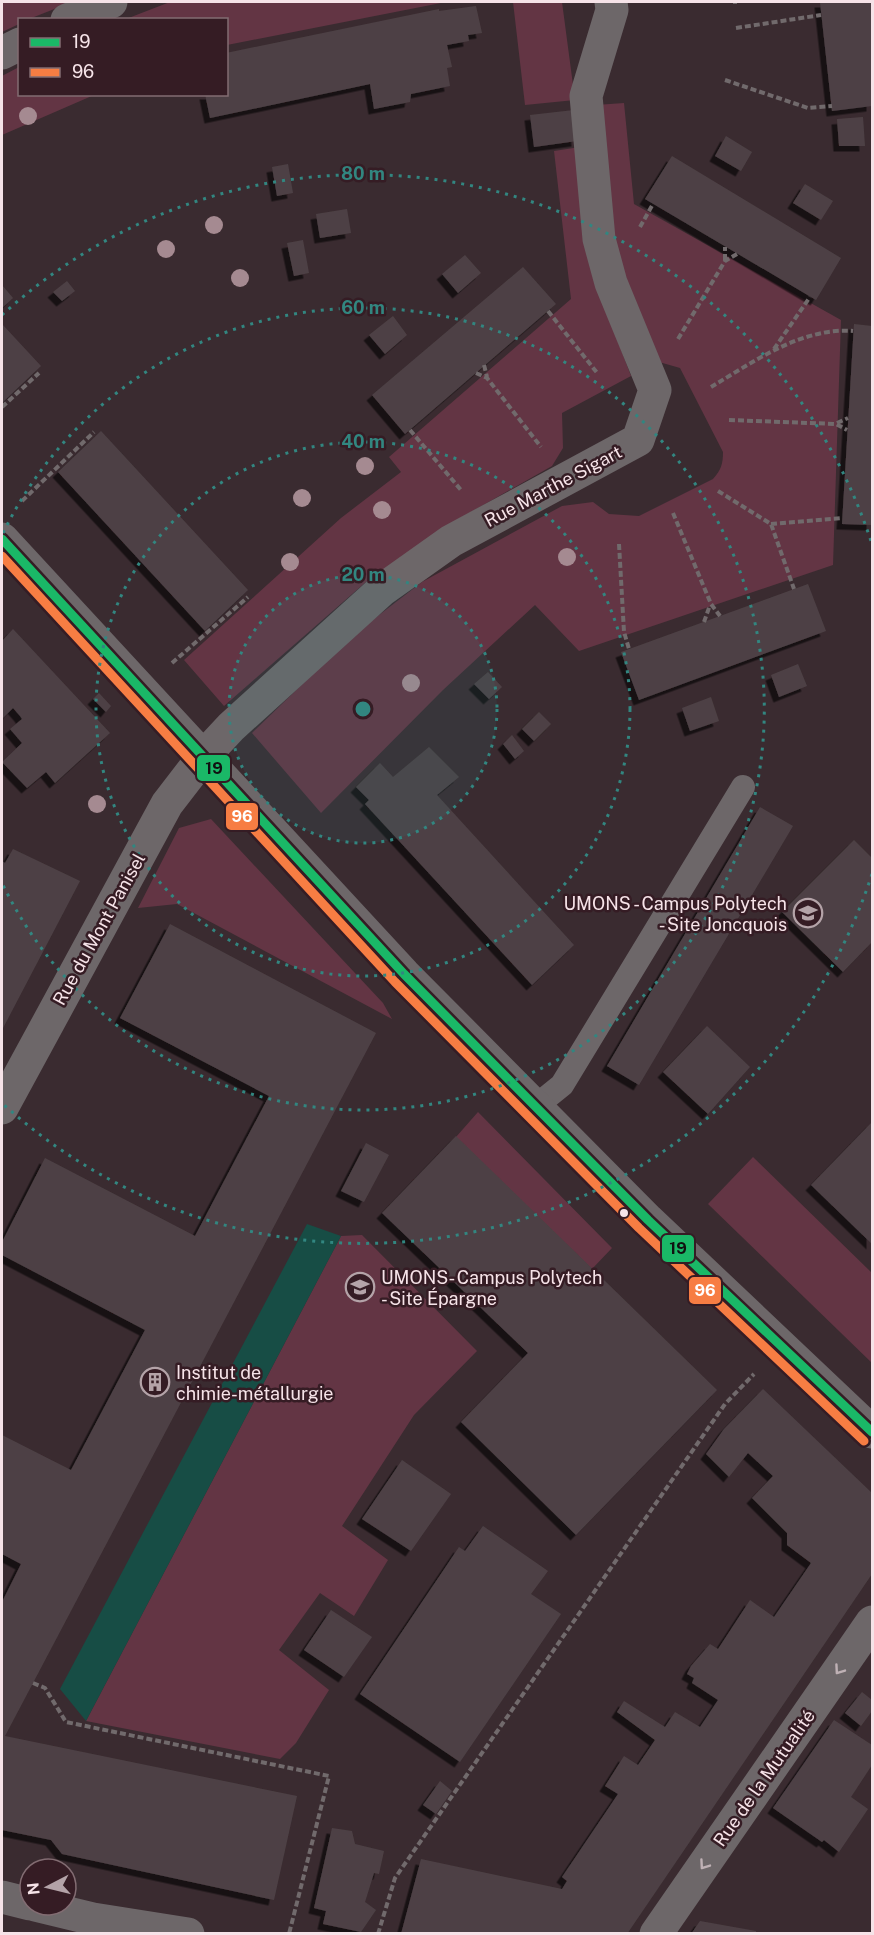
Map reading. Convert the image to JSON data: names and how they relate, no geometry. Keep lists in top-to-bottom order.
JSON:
{
  "streets": {
    "street": ["Rue Marthe Sigart", "Rue du Mont Panisel", "Rue de la Mutualité"]
  },
  "crossings": [
    ["Rue Marthe Sigart", "Rue du Mont Panisel"]
  ],
  "one_way": ["Rue de la Mutualité"],
  "places": {
    "school or university": ["UMONS - Campus Polytech - Site Joncquois", "UMONS- Campus Polytech - Site Épargne"],
    "building": ["Institut de chimie-métallurgie"]
  },
  "lines": ["transit line 19", "transit line 96"],
  "legend": ["19", "96"],
  "north": "left",
  "rings": [
    "80 m",
    "60 m",
    "40 m",
    "20 m"
  ]
}
